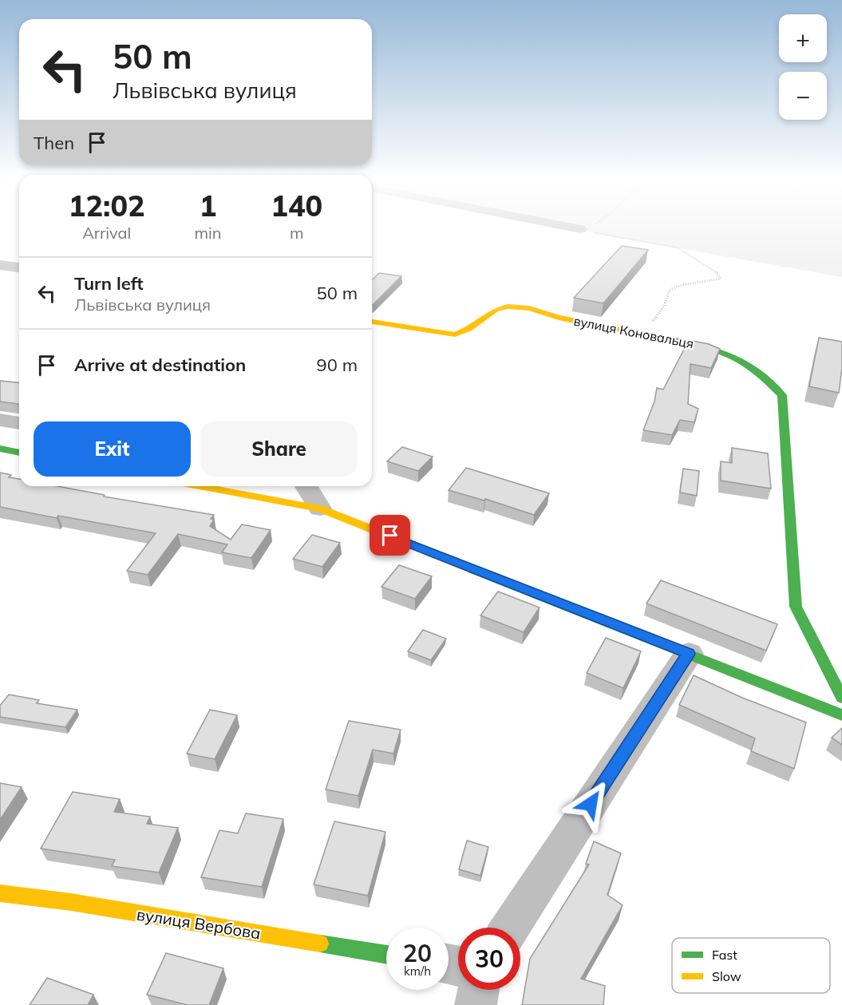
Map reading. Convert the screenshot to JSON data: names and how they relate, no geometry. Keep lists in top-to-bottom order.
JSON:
{
  "streets": {
    "street": ["вулиця Коновальця", "вулиця Вербова"]
  },
  "legend": ["Fast", "Slow"],
  "page": {
    "map_buttons": ["+", "−"],
    "turn": ["50 m", "Львівська вулиця"],
    "then": "Then",
    "eta": [
      "12:02",
      "Arrival",
      "1",
      "min",
      "140",
      "m"
    ],
    "list": [
      {
        "name": "Turn left",
        "note": "Львівська вулиця",
        "value": "50 m"
      },
      {
        "name": "Arrive at destination",
        "value": "90 m"
      }
    ],
    "buttons": ["Exit", "Share"],
    "speed": "20 km/h",
    "limit": "30"
  }
}
